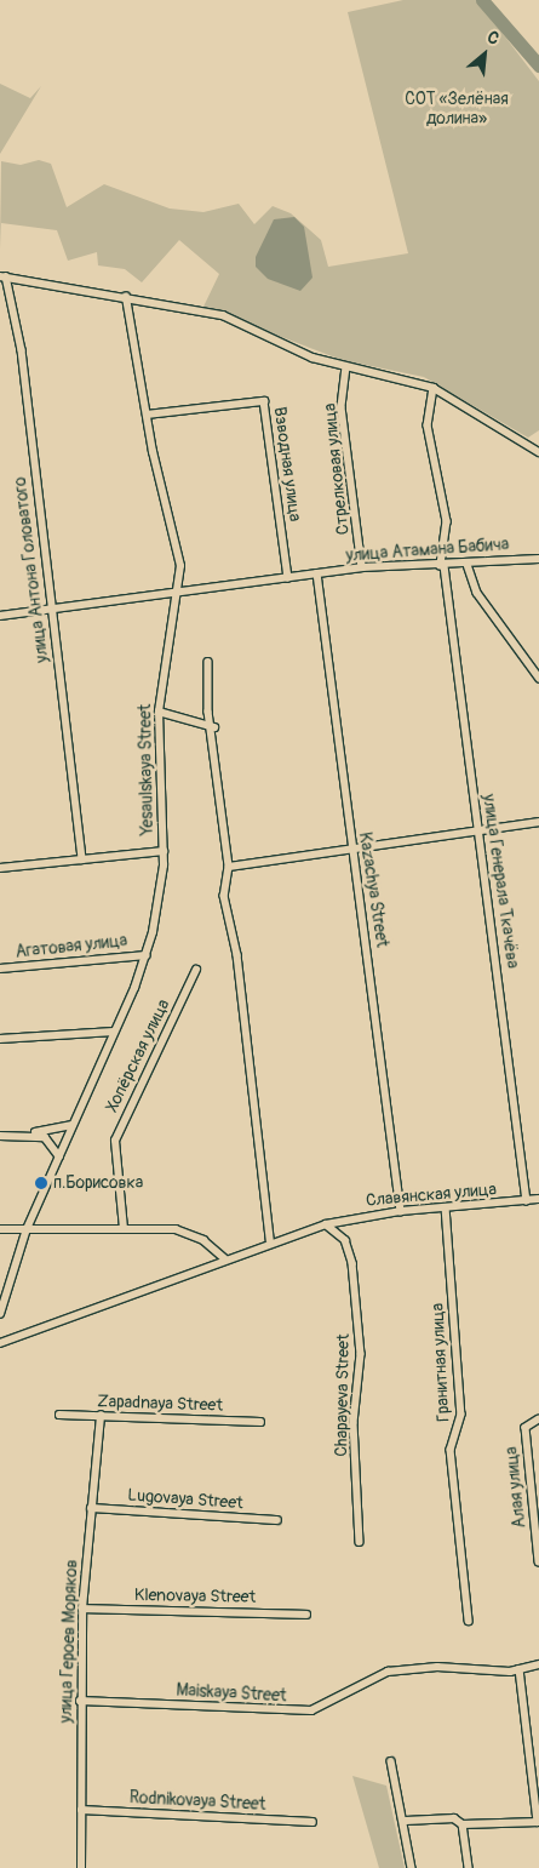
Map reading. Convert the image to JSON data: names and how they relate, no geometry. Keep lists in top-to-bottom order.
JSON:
{
  "streets": {
    "street": [
      "Взводная улица",
      "Стрелковая улица",
      "улица Атамана Бабича",
      "улица Антона Головатого",
      "Yesaulskaya Street",
      "улица Генерала Ткачёва",
      "Kazachya Street",
      "Агатовая улица",
      "Хопёрская улица",
      "Славянская улица",
      "Гранитная улица",
      "Chapayeva Street",
      "Zapadnaya Street",
      "Алая улица",
      "Lugovaya Street",
      "Klenovaya Street",
      "улица Героев Моряков",
      "Maiskaya Street",
      "Rodnikovaya Street"
    ]
  },
  "crossings": [
    ["Взводная улица", "улица Атамана Бабича"],
    ["Взводная улица", "Yesaulskaya Street"],
    ["Стрелковая улица", "улица Атамана Бабича"],
    ["улица Атамана Бабича", "улица Антона Головатого"],
    ["улица Атамана Бабича", "Yesaulskaya Street"],
    ["улица Атамана Бабича", "улица Генерала Ткачёва"],
    ["улица Атамана Бабича", "Kazachya Street"],
    ["Yesaulskaya Street", "Агатовая улица"],
    ["улица Генерала Ткачёва", "Славянская улица"],
    ["Kazachya Street", "Славянская улица"],
    ["Славянская улица", "Гранитная улица"],
    ["Славянская улица", "Chapayeva Street"],
    ["Zapadnaya Street", "улица Героев Моряков"],
    ["Lugovaya Street", "улица Героев Моряков"],
    ["Klenovaya Street", "улица Героев Моряков"],
    ["улица Героев Моряков", "Maiskaya Street"],
    ["улица Героев Моряков", "Rodnikovaya Street"]
  ],
  "parks": ["СОТ «Зелёная долина»"],
  "places": ["п.Борисовка"],
  "north": "top right"
}
